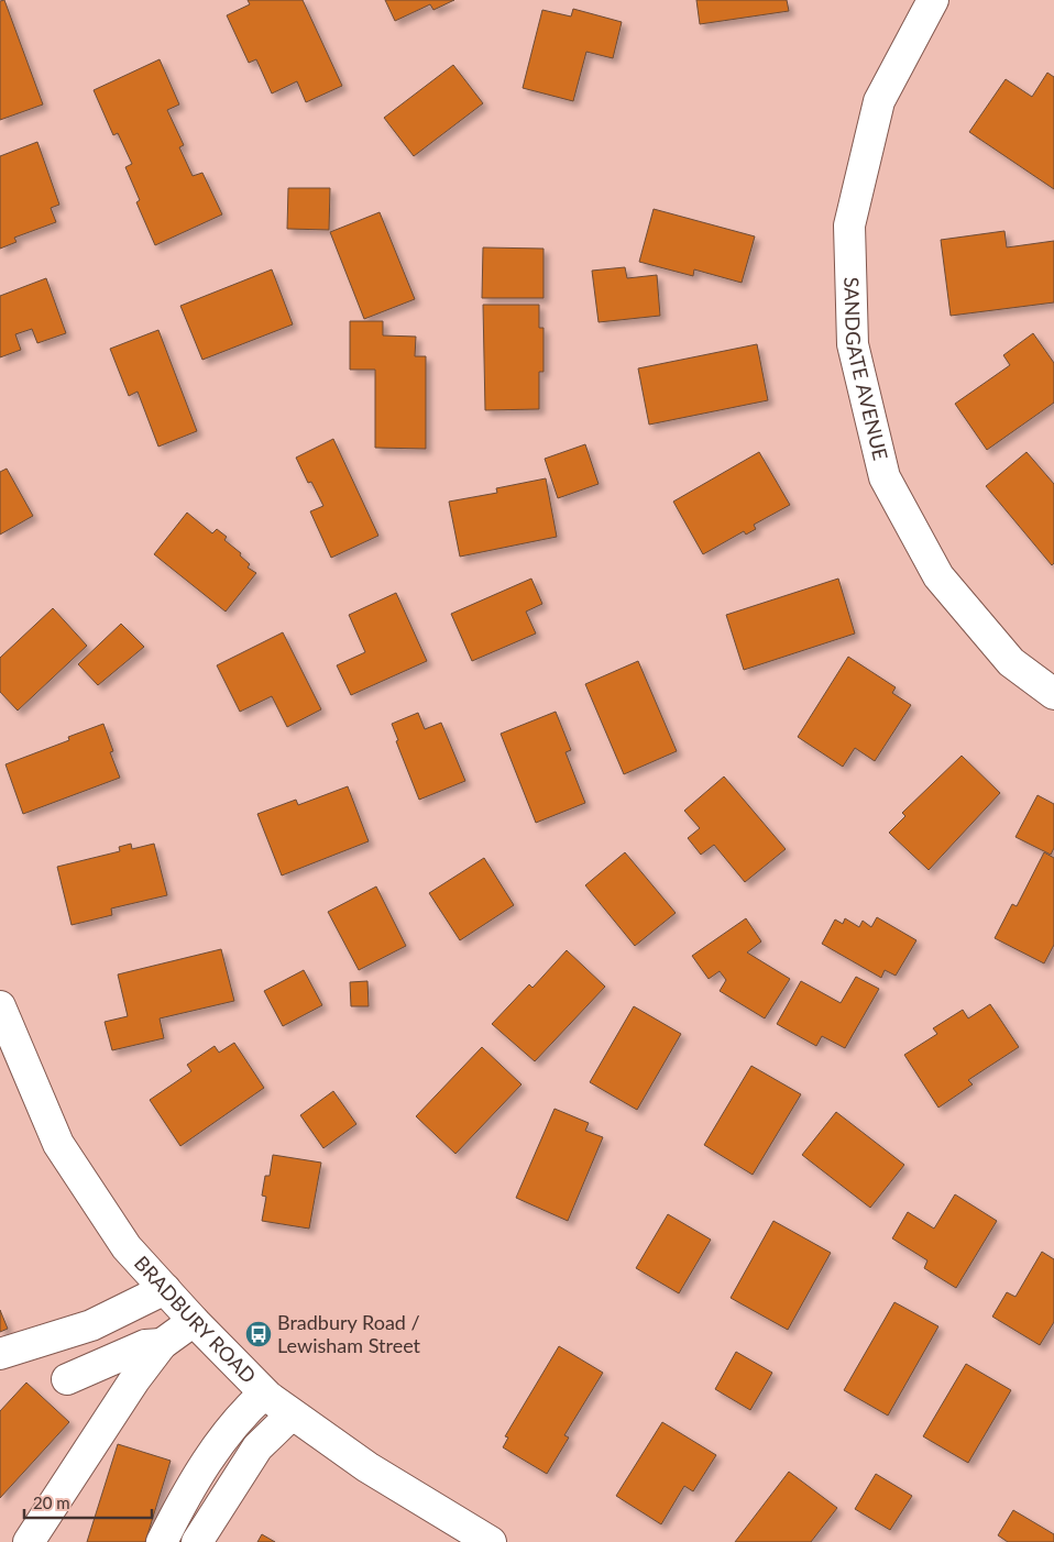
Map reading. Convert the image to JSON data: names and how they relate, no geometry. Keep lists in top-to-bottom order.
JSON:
{
  "streets": {
    "street": ["SANDGATE AVENUE", "BRADBURY ROAD"]
  },
  "places": {
    "bus stop": ["Bradbury Road / Lewisham Street"]
  },
  "scale_bar": "20 m"
}
